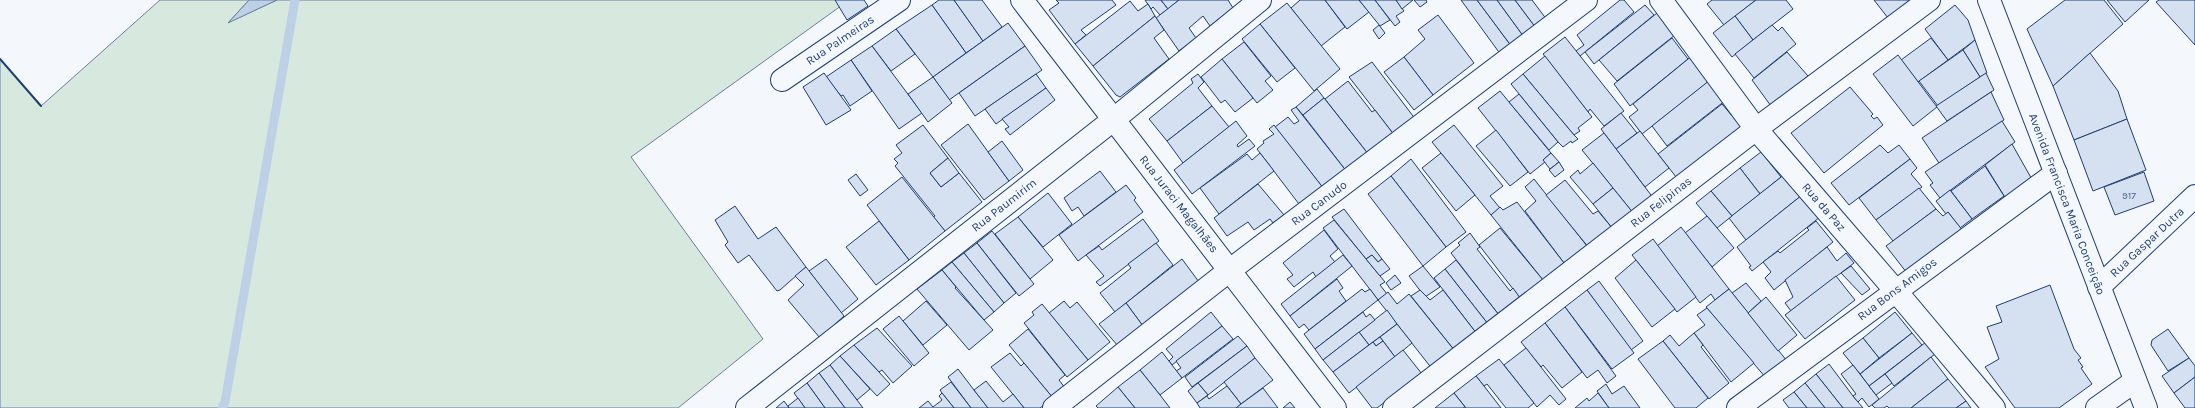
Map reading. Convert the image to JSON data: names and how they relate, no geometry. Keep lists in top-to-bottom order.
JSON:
{
  "streets": {
    "street": [
      "Rua Palmeiras",
      "Rua Felipinas",
      "Rua Canudo",
      "Rua Juraci Magalhães",
      "Avenida Francisca Maria Conceição",
      "Rua Paumirim",
      "Rua da Paz",
      "Rua Gaspar Dutra",
      "Rua Bons Amigos"
    ]
  },
  "crossings": [
    ["Rua Felipinas", "Rua da Paz"],
    ["Rua Canudo", "Rua Juraci Magalhães"],
    ["Rua Juraci Magalhães", "Rua Paumirim"],
    ["Avenida Francisca Maria Conceição", "Rua Gaspar Dutra"],
    ["Avenida Francisca Maria Conceição", "Rua Bons Amigos"],
    ["Rua da Paz", "Rua Bons Amigos"]
  ],
  "house_numbers": ["917"]
}
